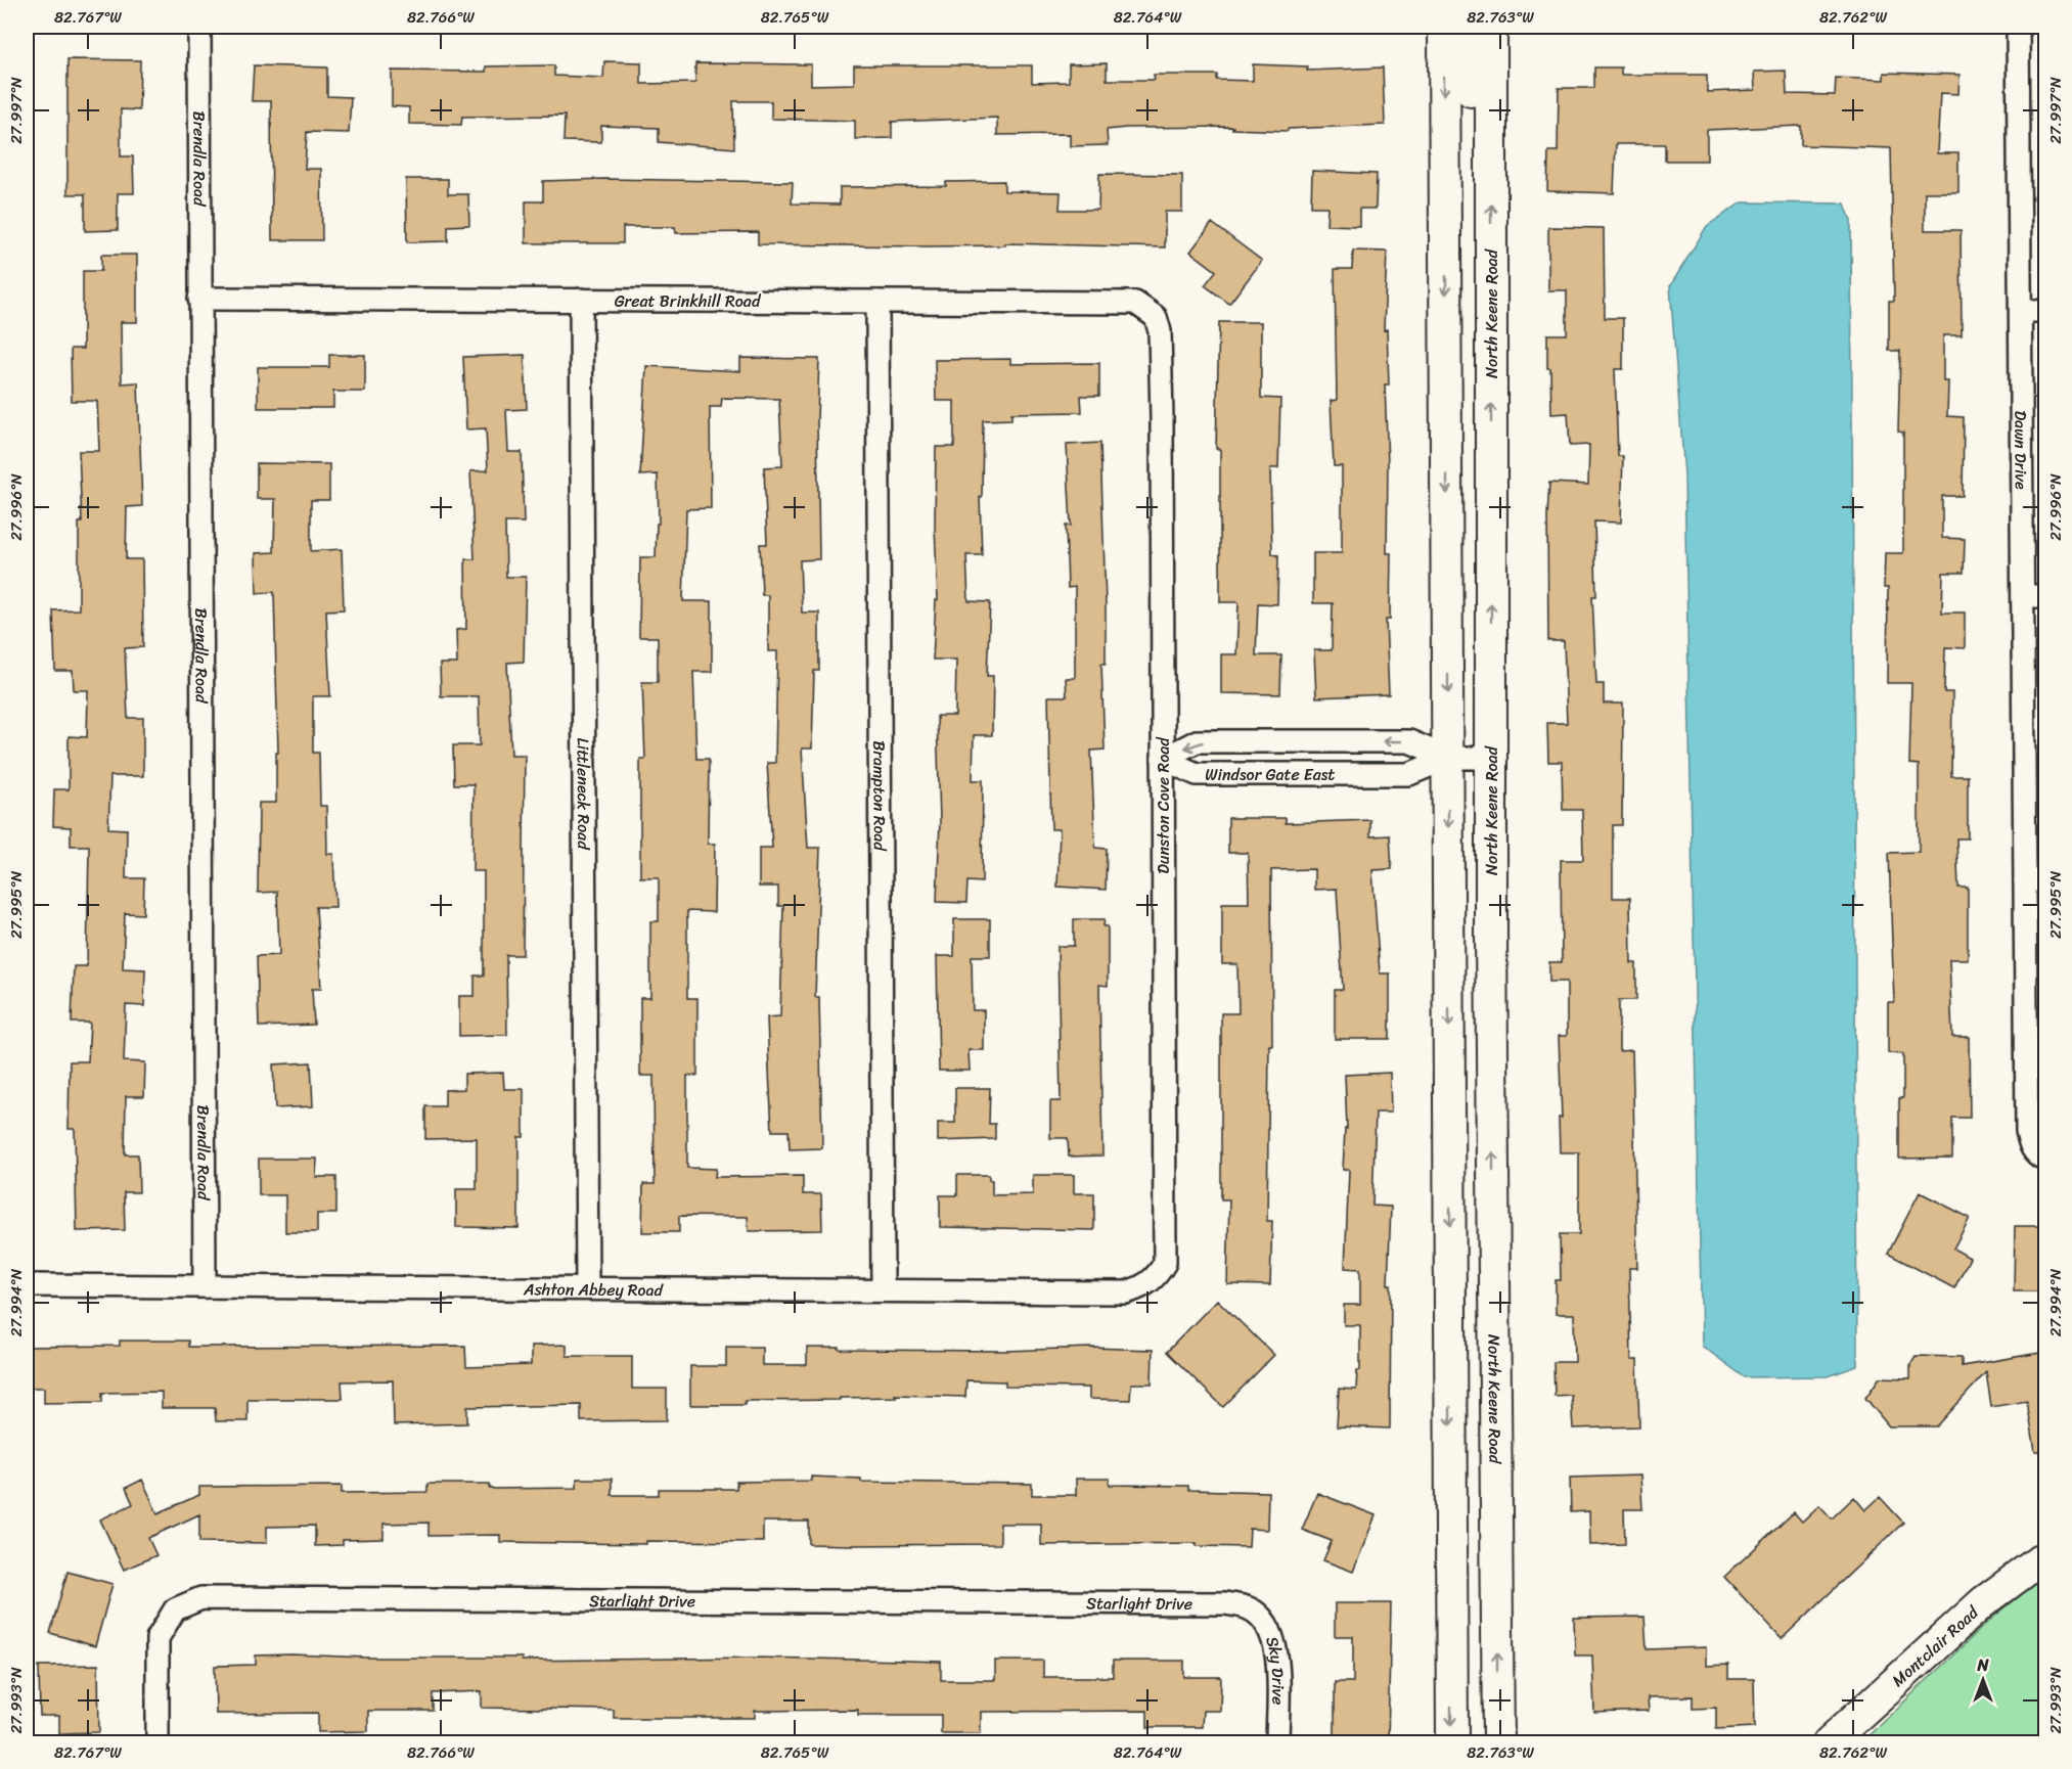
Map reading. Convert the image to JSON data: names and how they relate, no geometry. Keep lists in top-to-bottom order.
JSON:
{
  "streets": {
    "main road": ["North Keene Road", "Montclair Road"],
    "street": [
      "Brendla Road",
      "Great Brinkhill Road",
      "Dawn Drive",
      "Windsor Gate East",
      "Littleneck Road",
      "Brampton Road",
      "Dunston Cove Road",
      "Ashton Abbey Road",
      "Starlight Drive",
      "Sky Drive"
    ]
  },
  "crossings": [
    ["Brendla Road", "Great Brinkhill Road"],
    ["Brendla Road", "Ashton Abbey Road"],
    ["Great Brinkhill Road", "Littleneck Road"],
    ["Great Brinkhill Road", "Brampton Road"],
    ["Great Brinkhill Road", "Dunston Cove Road"],
    ["North Keene Road", "Windsor Gate East"],
    ["Windsor Gate East", "Dunston Cove Road"],
    ["Littleneck Road", "Ashton Abbey Road"],
    ["Brampton Road", "Ashton Abbey Road"],
    ["Dunston Cove Road", "Ashton Abbey Road"],
    ["Starlight Drive", "Sky Drive"]
  ],
  "north": "top",
  "coordinates": [
    "82.767°W",
    "82.766°W",
    "82.765°W",
    "82.764°W",
    "82.763°W",
    "82.762°W",
    "27.997°N",
    "27.996°N",
    "27.995°N",
    "27.994°N",
    "27.993°N"
  ]
}
